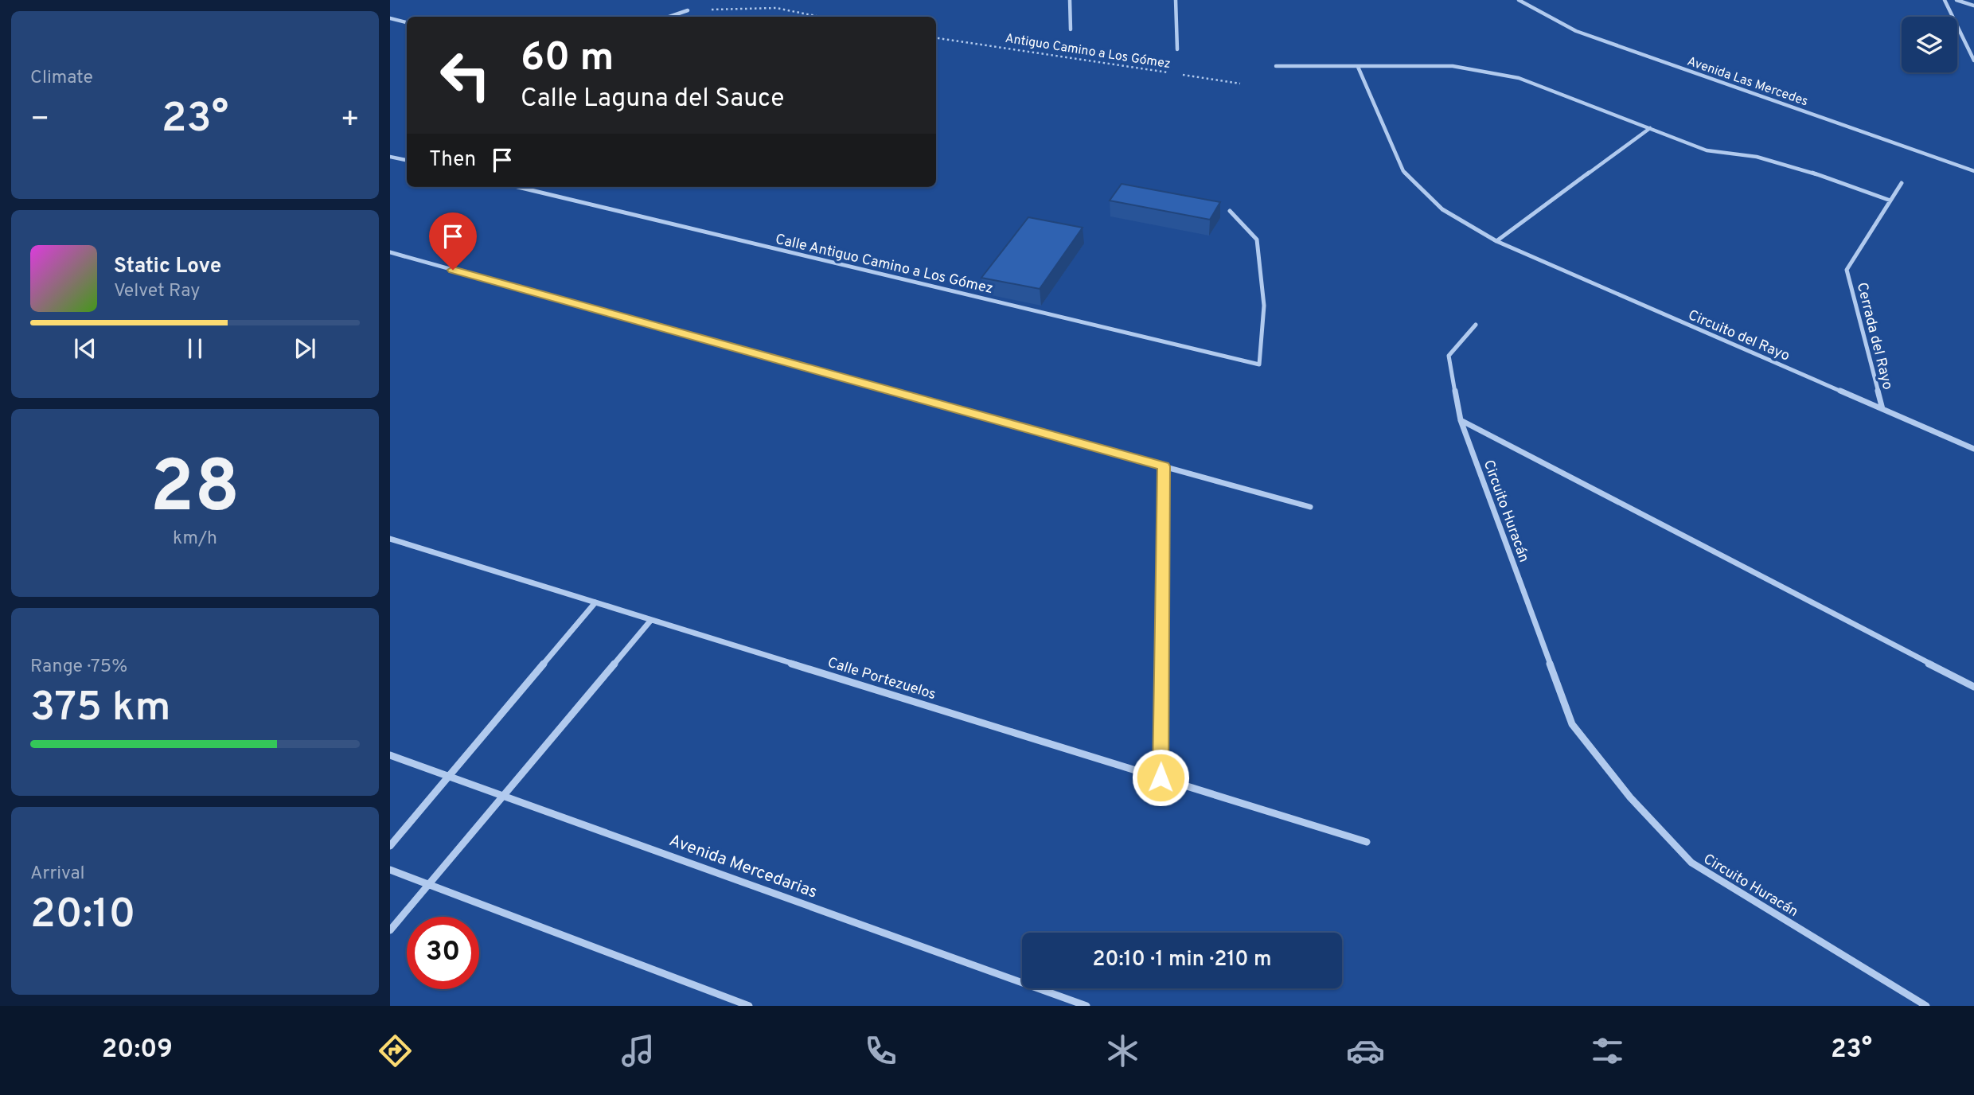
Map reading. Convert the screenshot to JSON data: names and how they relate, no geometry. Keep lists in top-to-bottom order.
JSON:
{
  "streets": {
    "street": [
      "Avenida Las Mercedes",
      "Calle Antiguo Camino a Los Gómez",
      "Circuito del Rayo",
      "Cerrada del Rayo",
      "Circuito Huracán",
      "Calle Portezuelos",
      "Avenida Mercedarias"
    ],
    "path": ["Antiguo Camino a Los Gómez"]
  },
  "crossings": [
    ["Circuito del Rayo", "Cerrada del Rayo"]
  ],
  "page": {
    "tile": [
      "Climate",
      ["28", "km/h"],
      ["Range · 75%", "375 km"],
      ["Arrival", "20:10"]
    ],
    "turn": ["60 m", "Calle Laguna del Sauce"],
    "heat": ["−", "23°", "+"],
    "then": "Then",
    "song": ["Static Love", "Velvet Ray"],
    "limit": "30",
    "trip": "20:10 · 1 min · 210 m",
    "tabs": ["20:09", "23°"]
  }
}
